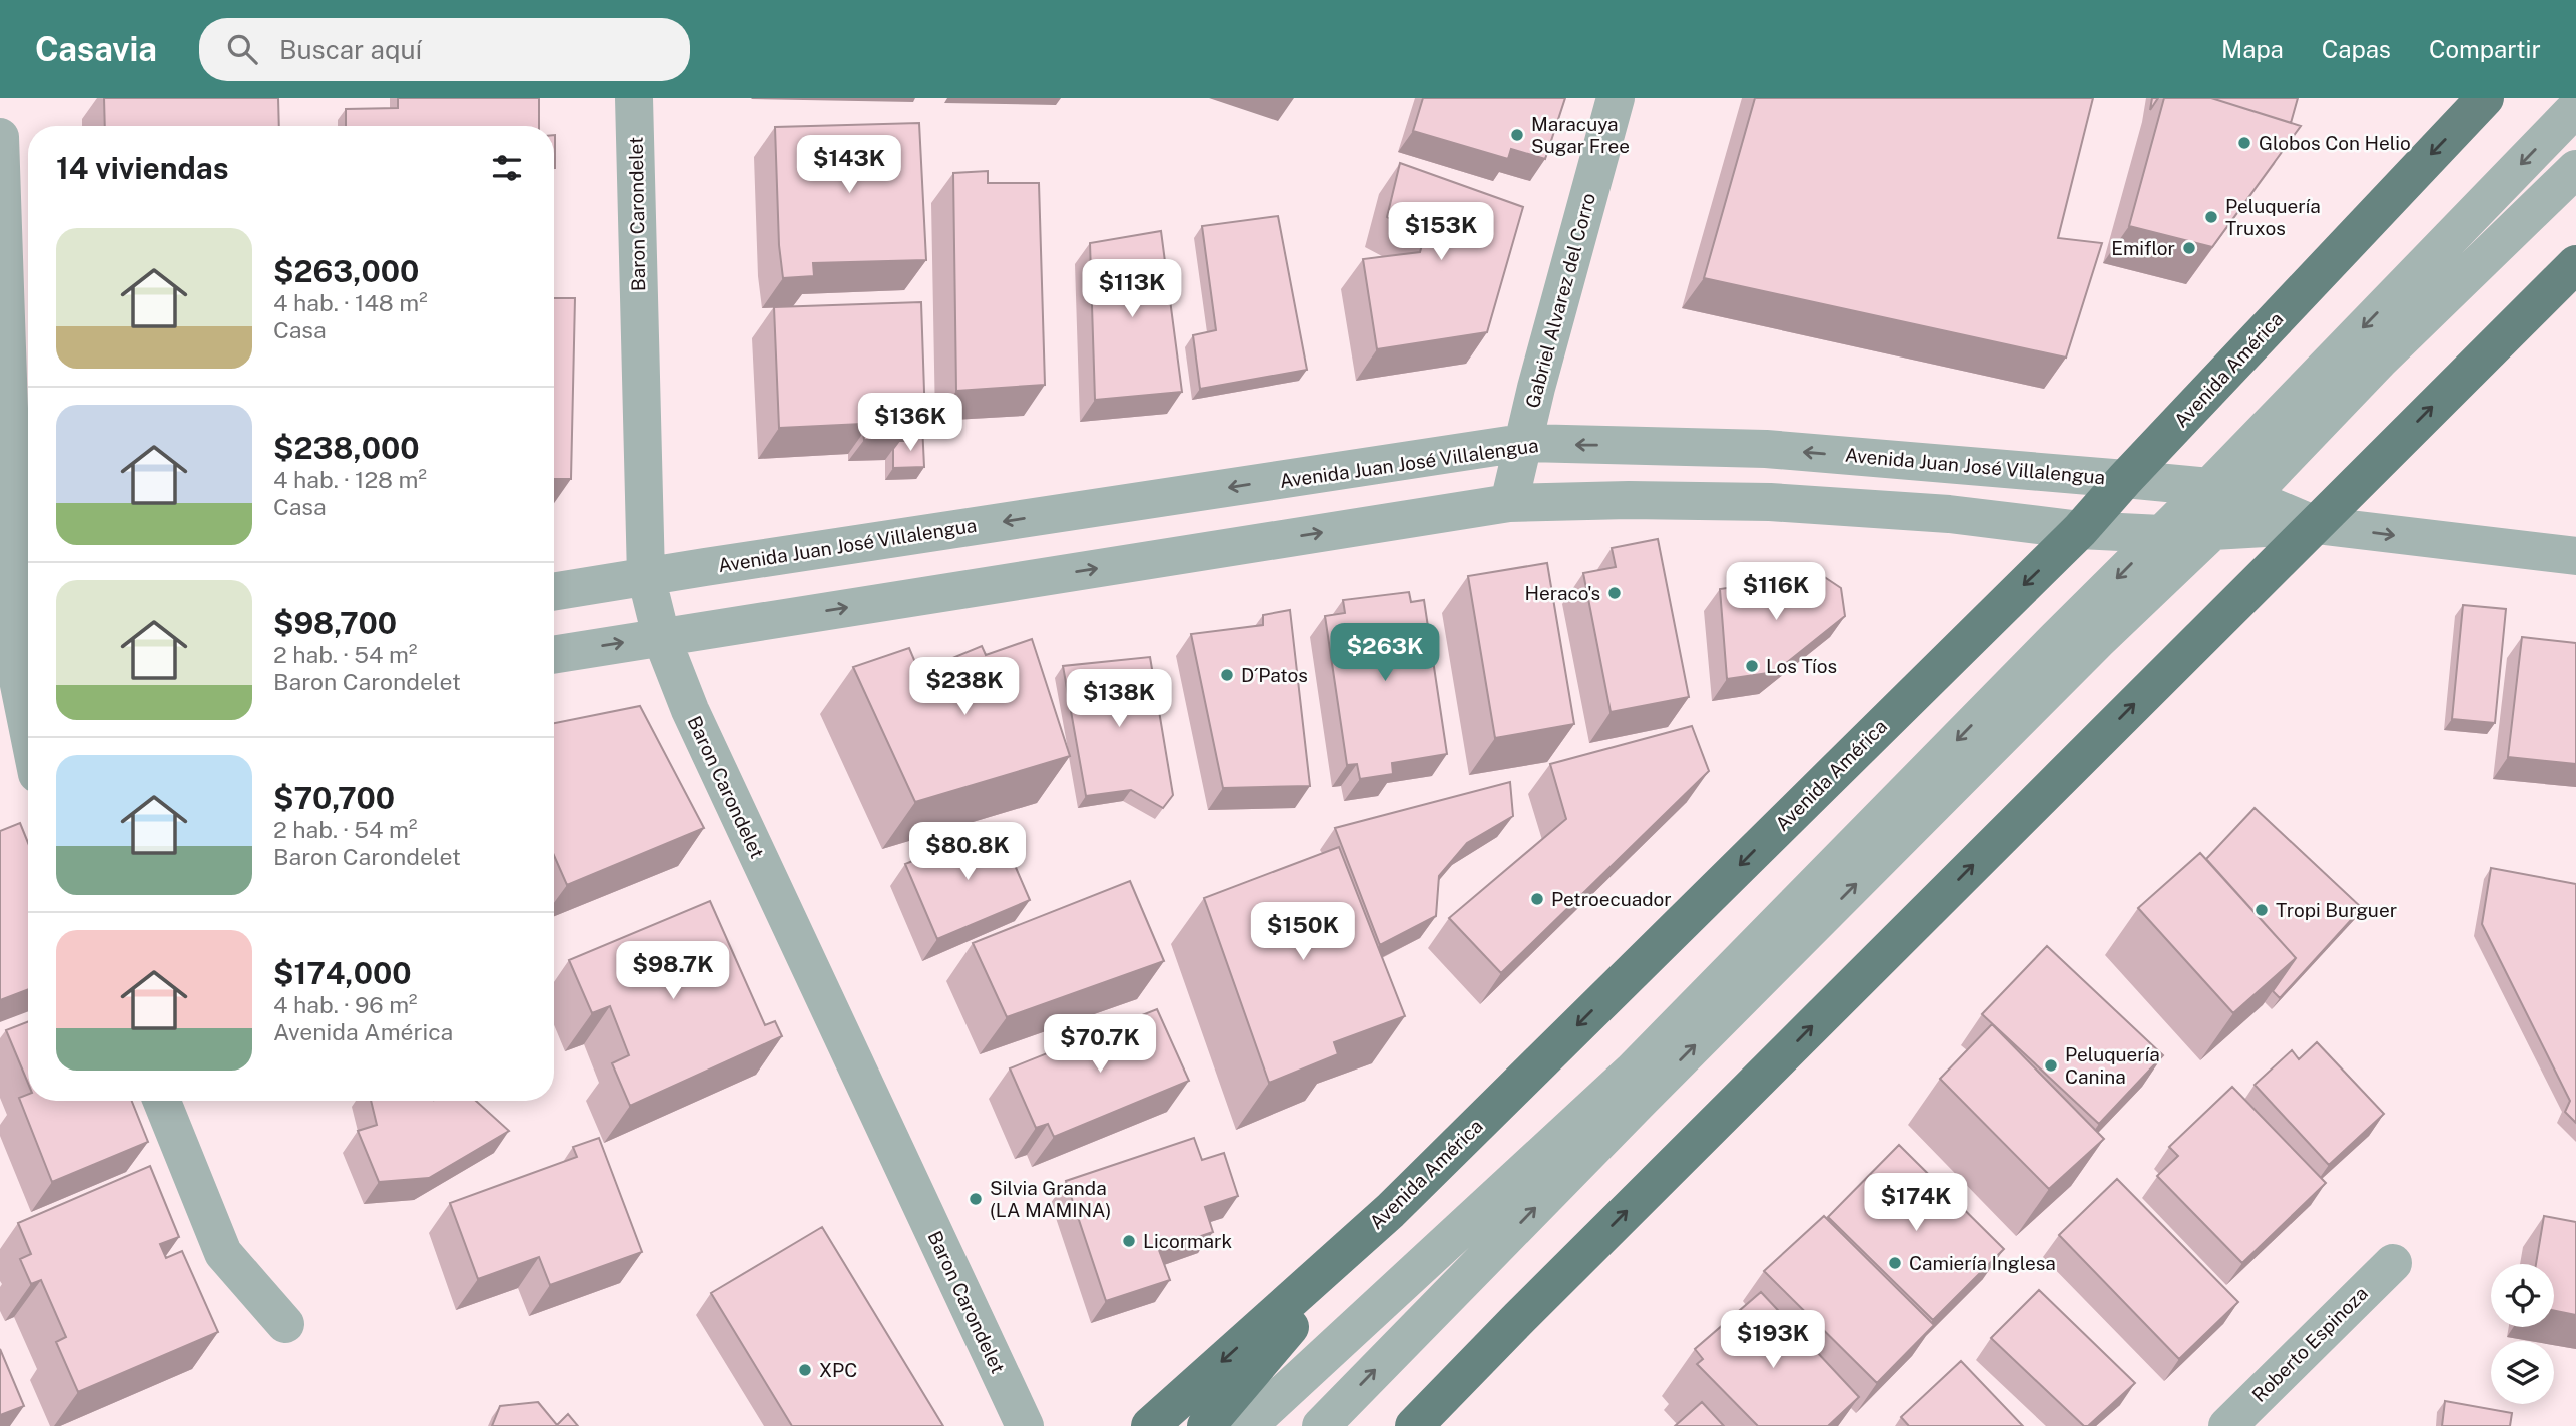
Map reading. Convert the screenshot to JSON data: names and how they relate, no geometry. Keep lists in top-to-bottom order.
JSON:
{
  "streets": {
    "main road": ["Avenida América"],
    "street": [
      "Baron Carondelet",
      "Gabriel Alvarez del Corro",
      "Avenida Juan José Villalengua",
      "Roberto Espinoza"
    ]
  },
  "crossings": [
    ["Baron Carondelet", "Avenida Juan José Villalengua"],
    ["Gabriel Alvarez del Corro", "Avenida Juan José Villalengua"],
    ["Avenida América", "Avenida Juan José Villalengua"]
  ],
  "places": [
    "Maracuya Sugar Free",
    "Globos Con Helio",
    "Peluquería Truxos",
    "Emiflor",
    "Heraco's",
    "Los Tíos",
    "D´Patos",
    "Petroecuador",
    "Tropi Burguer",
    "Peluquería Canina",
    "Silvia Granda (LA MAMINA)",
    "Licormark",
    "Camiería Inglesa",
    "XPC"
  ],
  "page": {
    "header": "Casavia",
    "search": "Buscar aquí",
    "nav": ["Mapa", "Capas", "Compartir"],
    "heading": "14 viviendas",
    "price": [
      "$143K",
      "$153K",
      "$113K",
      "$136K",
      "$116K",
      "$263K",
      "$238K",
      "$138K",
      "$80.8K",
      "$150K",
      "$98.7K",
      "$70.7K",
      "$174K",
      "$193K"
    ],
    "list": [
      {
        "name": "$263,000",
        "note": "4 hab. · 148 m² · Casa"
      },
      {
        "name": "$238,000",
        "note": "4 hab. · 128 m² · Casa"
      },
      {
        "name": "$98,700",
        "note": "2 hab. · 54 m² · Baron Carondelet"
      },
      {
        "name": "$70,700",
        "note": "2 hab. · 54 m² · Baron Carondelet"
      },
      {
        "name": "$174,000",
        "note": "4 hab. · 96 m² · Avenida América"
      }
    ]
  }
}
